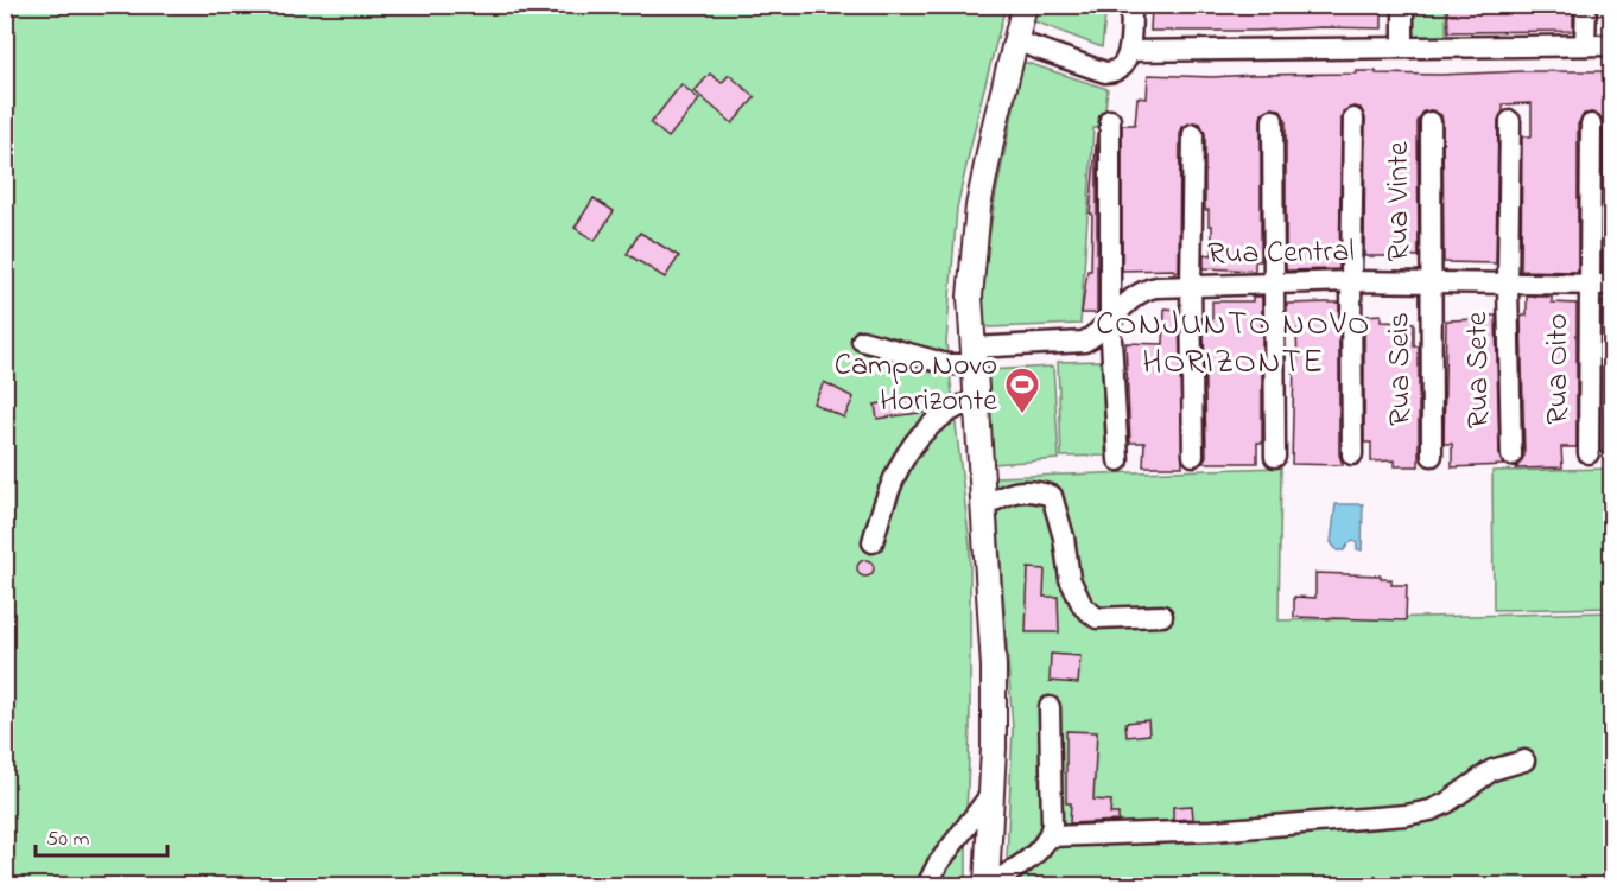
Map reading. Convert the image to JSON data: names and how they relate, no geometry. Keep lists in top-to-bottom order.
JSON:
{
  "streets": {
    "street": [
      "Rua Vinte",
      "Rua Central",
      "Rua Seis",
      "Rua Oito",
      "Rua Sete"
    ]
  },
  "crossings": [
    ["Rua Vinte", "Rua Central"],
    ["Rua Vinte", "Rua Seis"],
    ["Rua Central", "Rua Seis"],
    ["Rua Central", "Rua Oito"],
    ["Rua Central", "Rua Sete"]
  ],
  "districts": ["CONJUNTO NOVO HORIZONTE"],
  "places": {
    "sports": ["Campo Novo Horizonte"]
  },
  "scale_bar": "50 m"
}
